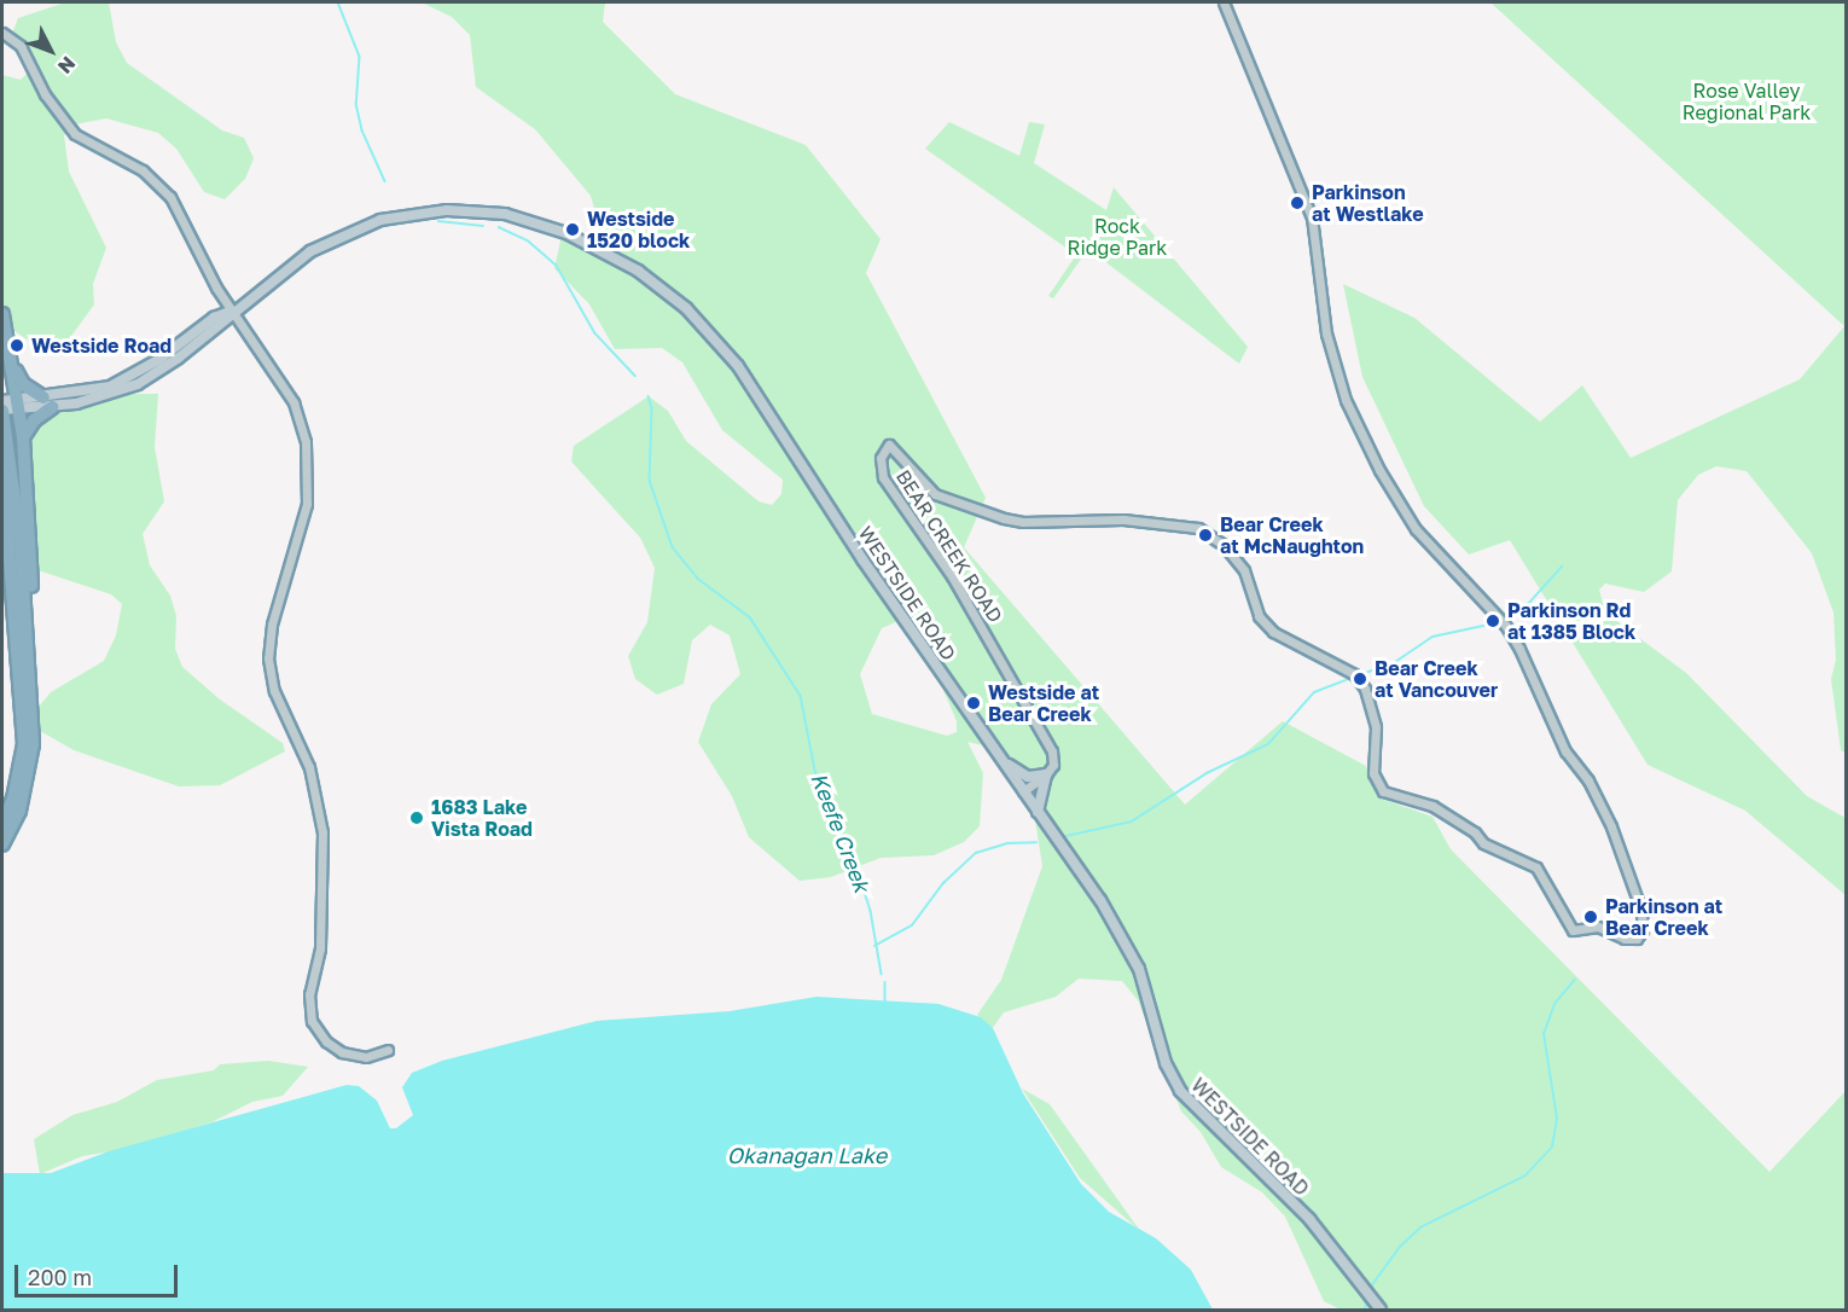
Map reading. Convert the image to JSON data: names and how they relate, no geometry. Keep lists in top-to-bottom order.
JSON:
{
  "streets": {
    "main road": ["WESTSIDE ROAD"],
    "street": ["BEAR CREEK ROAD"]
  },
  "water": ["Keefe Creek", "Okanagan Lake"],
  "parks": ["Rose Valley Regional Park", "Rock Ridge Park"],
  "places": [
    "Parkinson at Westlake",
    "Westside 1520 block",
    "Westside Road",
    "Bear Creek at McNaughton",
    "Parkinson Rd at 1385 Block",
    "Bear Creek at Vancouver",
    "Westside at Bear Creek",
    "1683 Lake Vista Road",
    "Parkinson at Bear Creek"
  ],
  "scale_bar": "200 m",
  "north": "bottom right"
}
